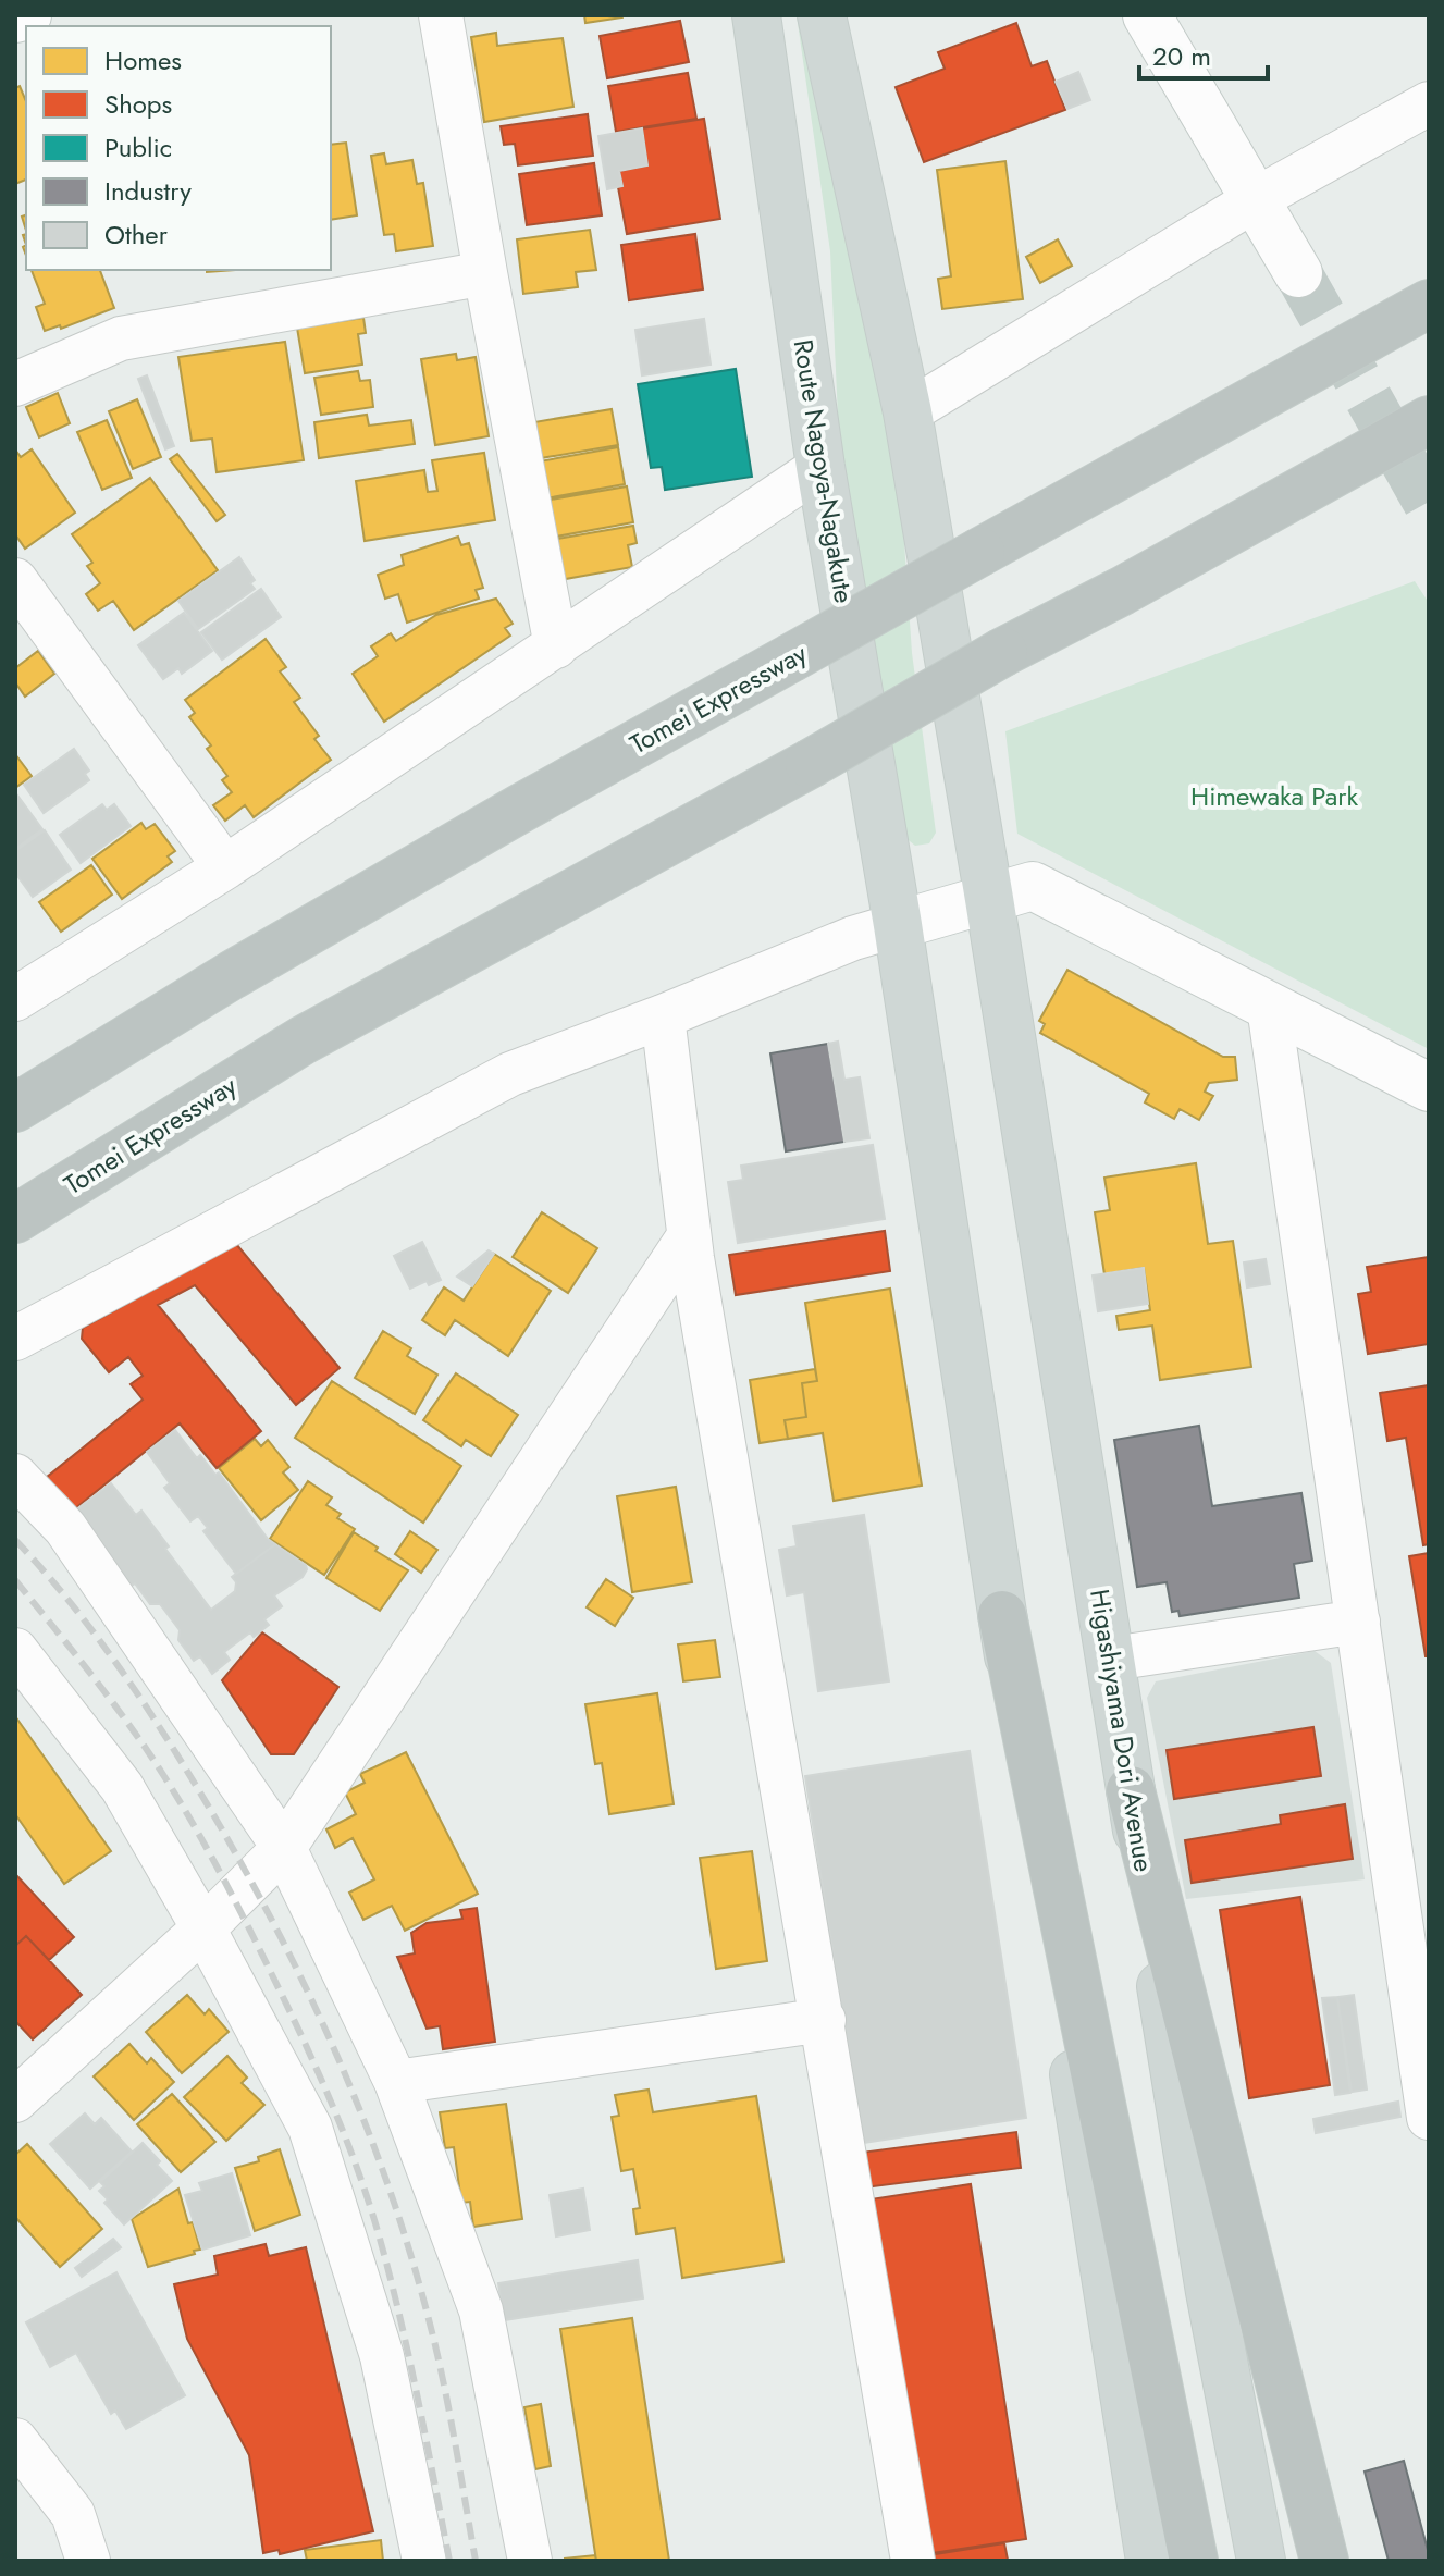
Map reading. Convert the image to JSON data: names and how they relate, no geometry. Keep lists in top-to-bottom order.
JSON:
{
  "streets": {
    "highway": ["Tomei Expressway"],
    "main road": ["Route Nagoya-Nagakute", "Higashiyama Dori Avenue"]
  },
  "parks": ["Himewaka Park"],
  "legend": [
    "Homes",
    "Shops",
    "Public",
    "Industry",
    "Other"
  ],
  "scale_bar": "20 m"
}
